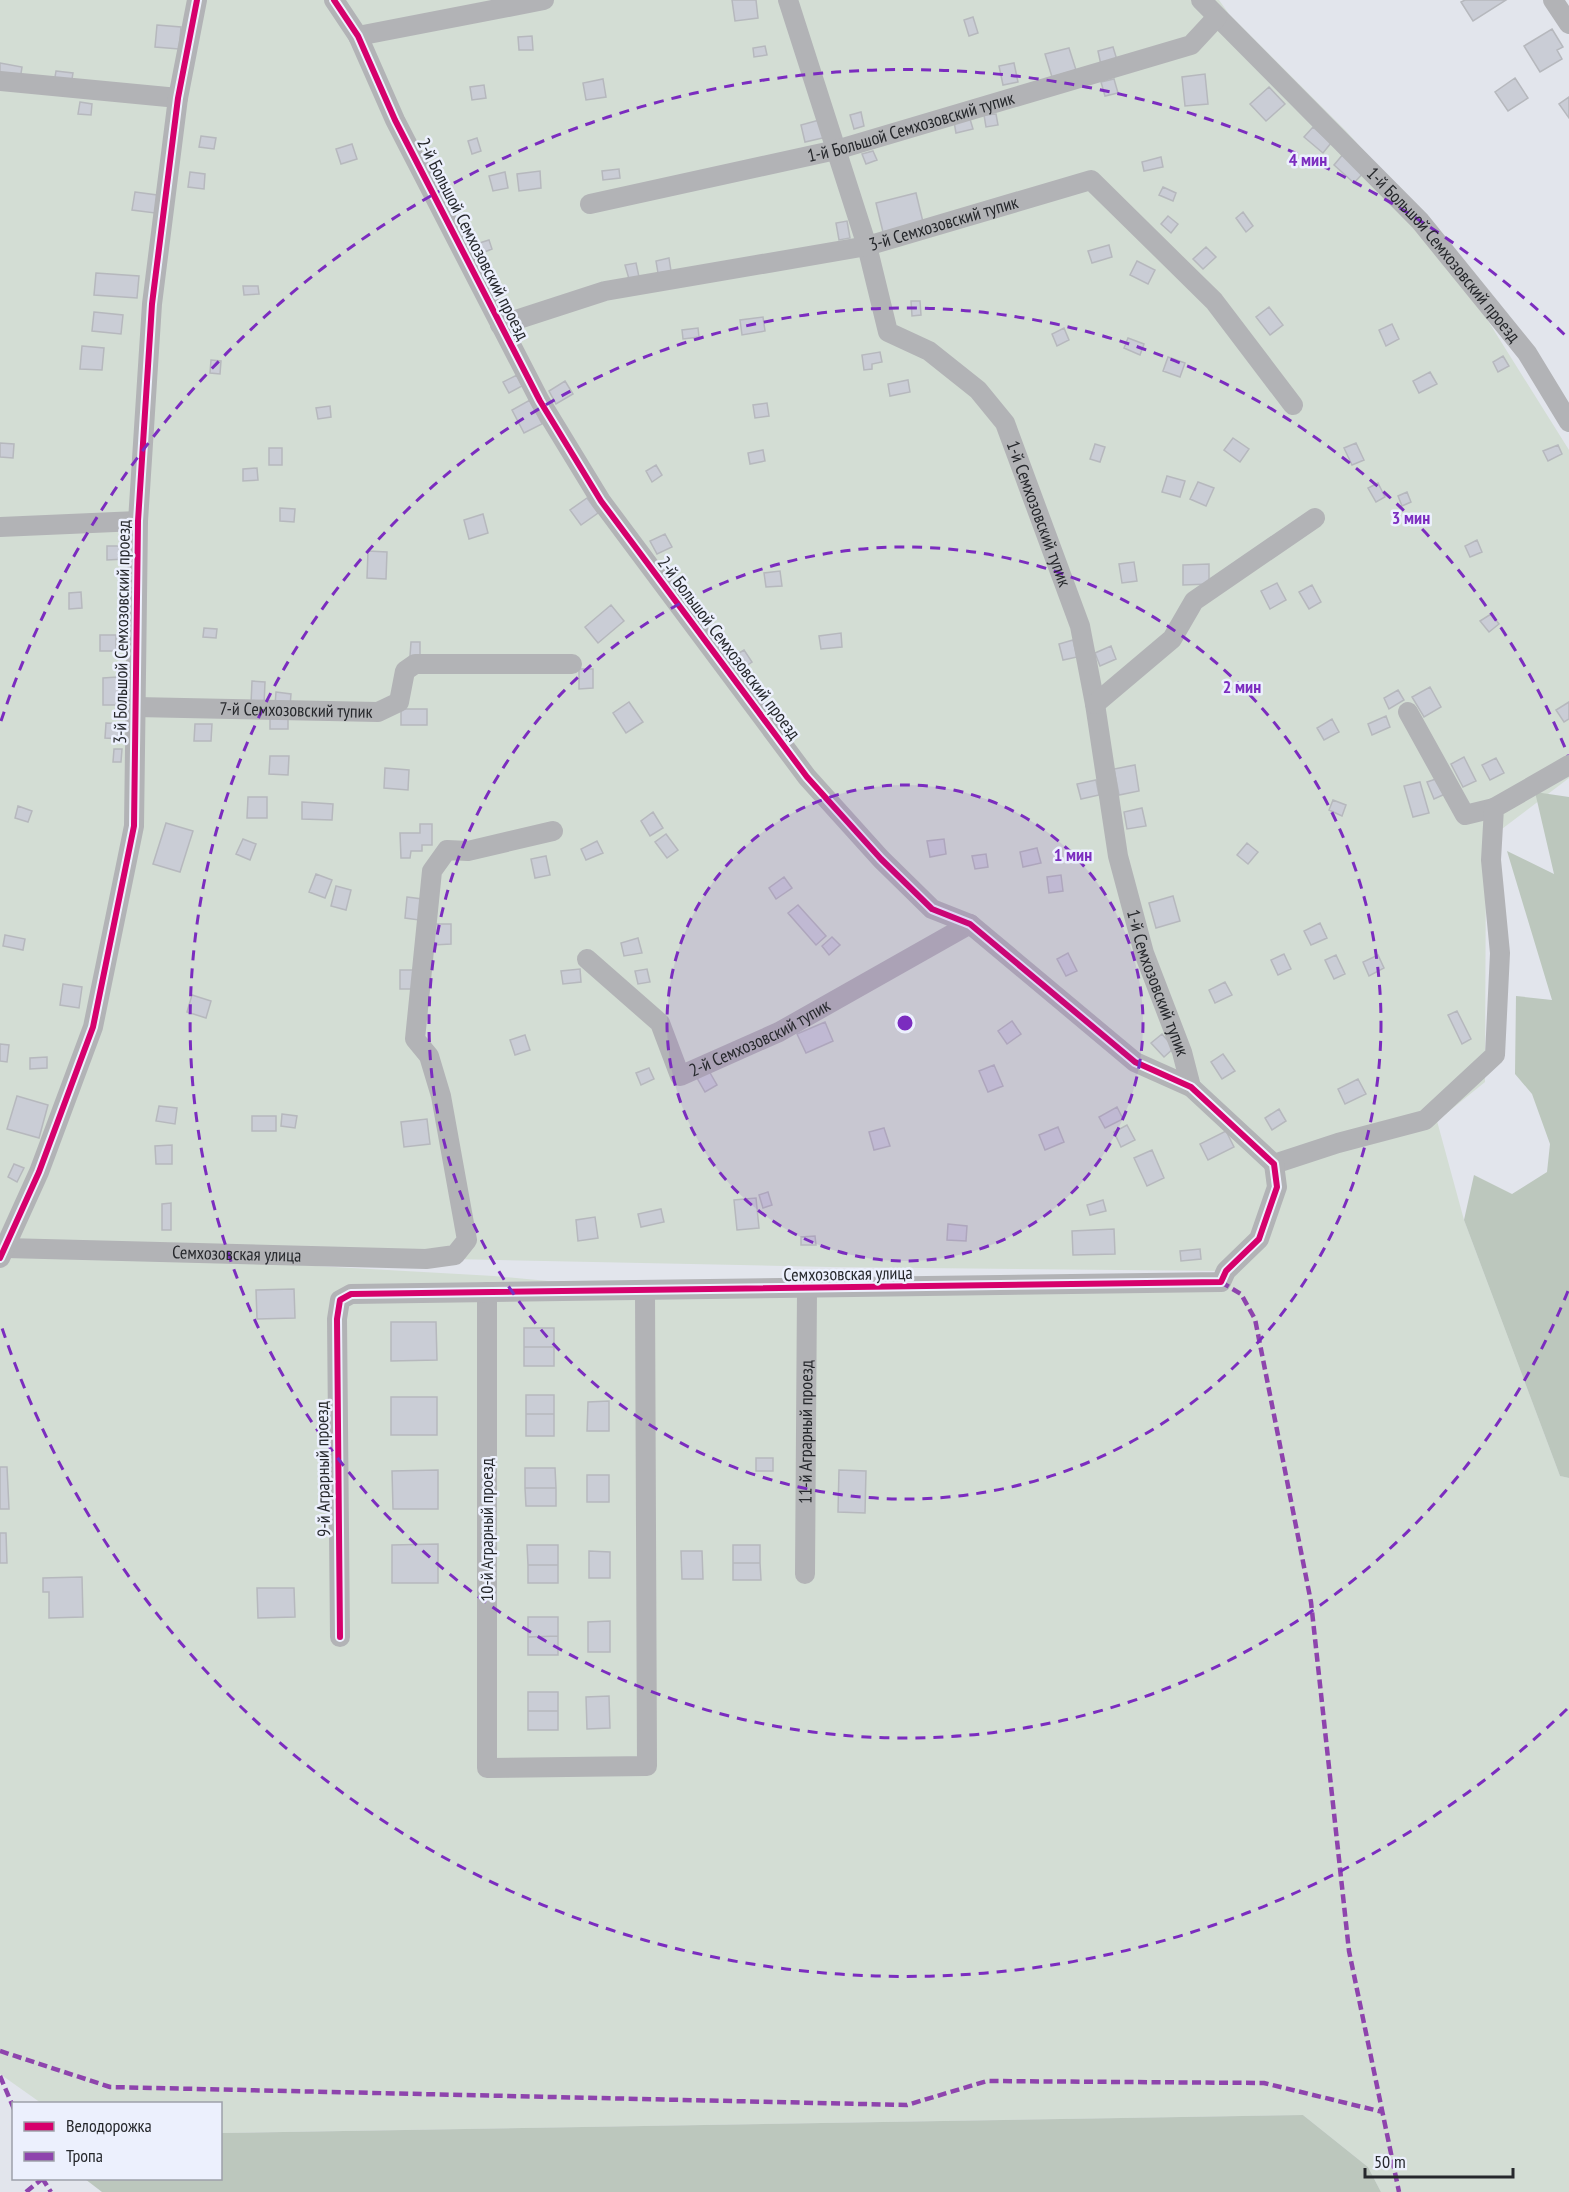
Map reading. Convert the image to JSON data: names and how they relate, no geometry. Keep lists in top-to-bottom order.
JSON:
{
  "streets": {
    "street": [
      "1-й Большой Семхозовский тупик",
      "3-й Семхозовский тупик",
      "2-й Большой Семхозовский проезд",
      "1-й Большой Семхозовский проезд",
      "1-й Семхозовский тупик",
      "3-й Большой Семхозовский проезд",
      "7-й Семхозовский тупик",
      "2-й Семхозовский тупик",
      "Семхозовская улица",
      "11-й Аграрный проезд",
      "9-й Аграрный проезд",
      "10-й Аграрный проезд"
    ]
  },
  "crossings": [
    ["1-й Большой Семхозовский тупик", "1-й Большой Семхозовский проезд"],
    ["1-й Большой Семхозовский тупик", "1-й Семхозовский тупик"],
    ["3-й Семхозовский тупик", "2-й Большой Семхозовский проезд"],
    ["3-й Семхозовский тупик", "1-й Семхозовский тупик"],
    ["2-й Большой Семхозовский проезд", "1-й Семхозовский тупик"],
    ["2-й Большой Семхозовский проезд", "2-й Семхозовский тупик"],
    ["2-й Большой Семхозовский проезд", "Семхозовская улица"],
    ["3-й Большой Семхозовский проезд", "7-й Семхозовский тупик"],
    ["3-й Большой Семхозовский проезд", "Семхозовская улица"],
    ["Семхозовская улица", "11-й Аграрный проезд"],
    ["Семхозовская улица", "9-й Аграрный проезд"],
    ["Семхозовская улица", "10-й Аграрный проезд"]
  ],
  "legend": ["Велодорожка", "Тропа"],
  "scale_bar": "50 m",
  "rings": [
    "4 мин",
    "3 мин",
    "2 мин",
    "1 мин"
  ]
}
